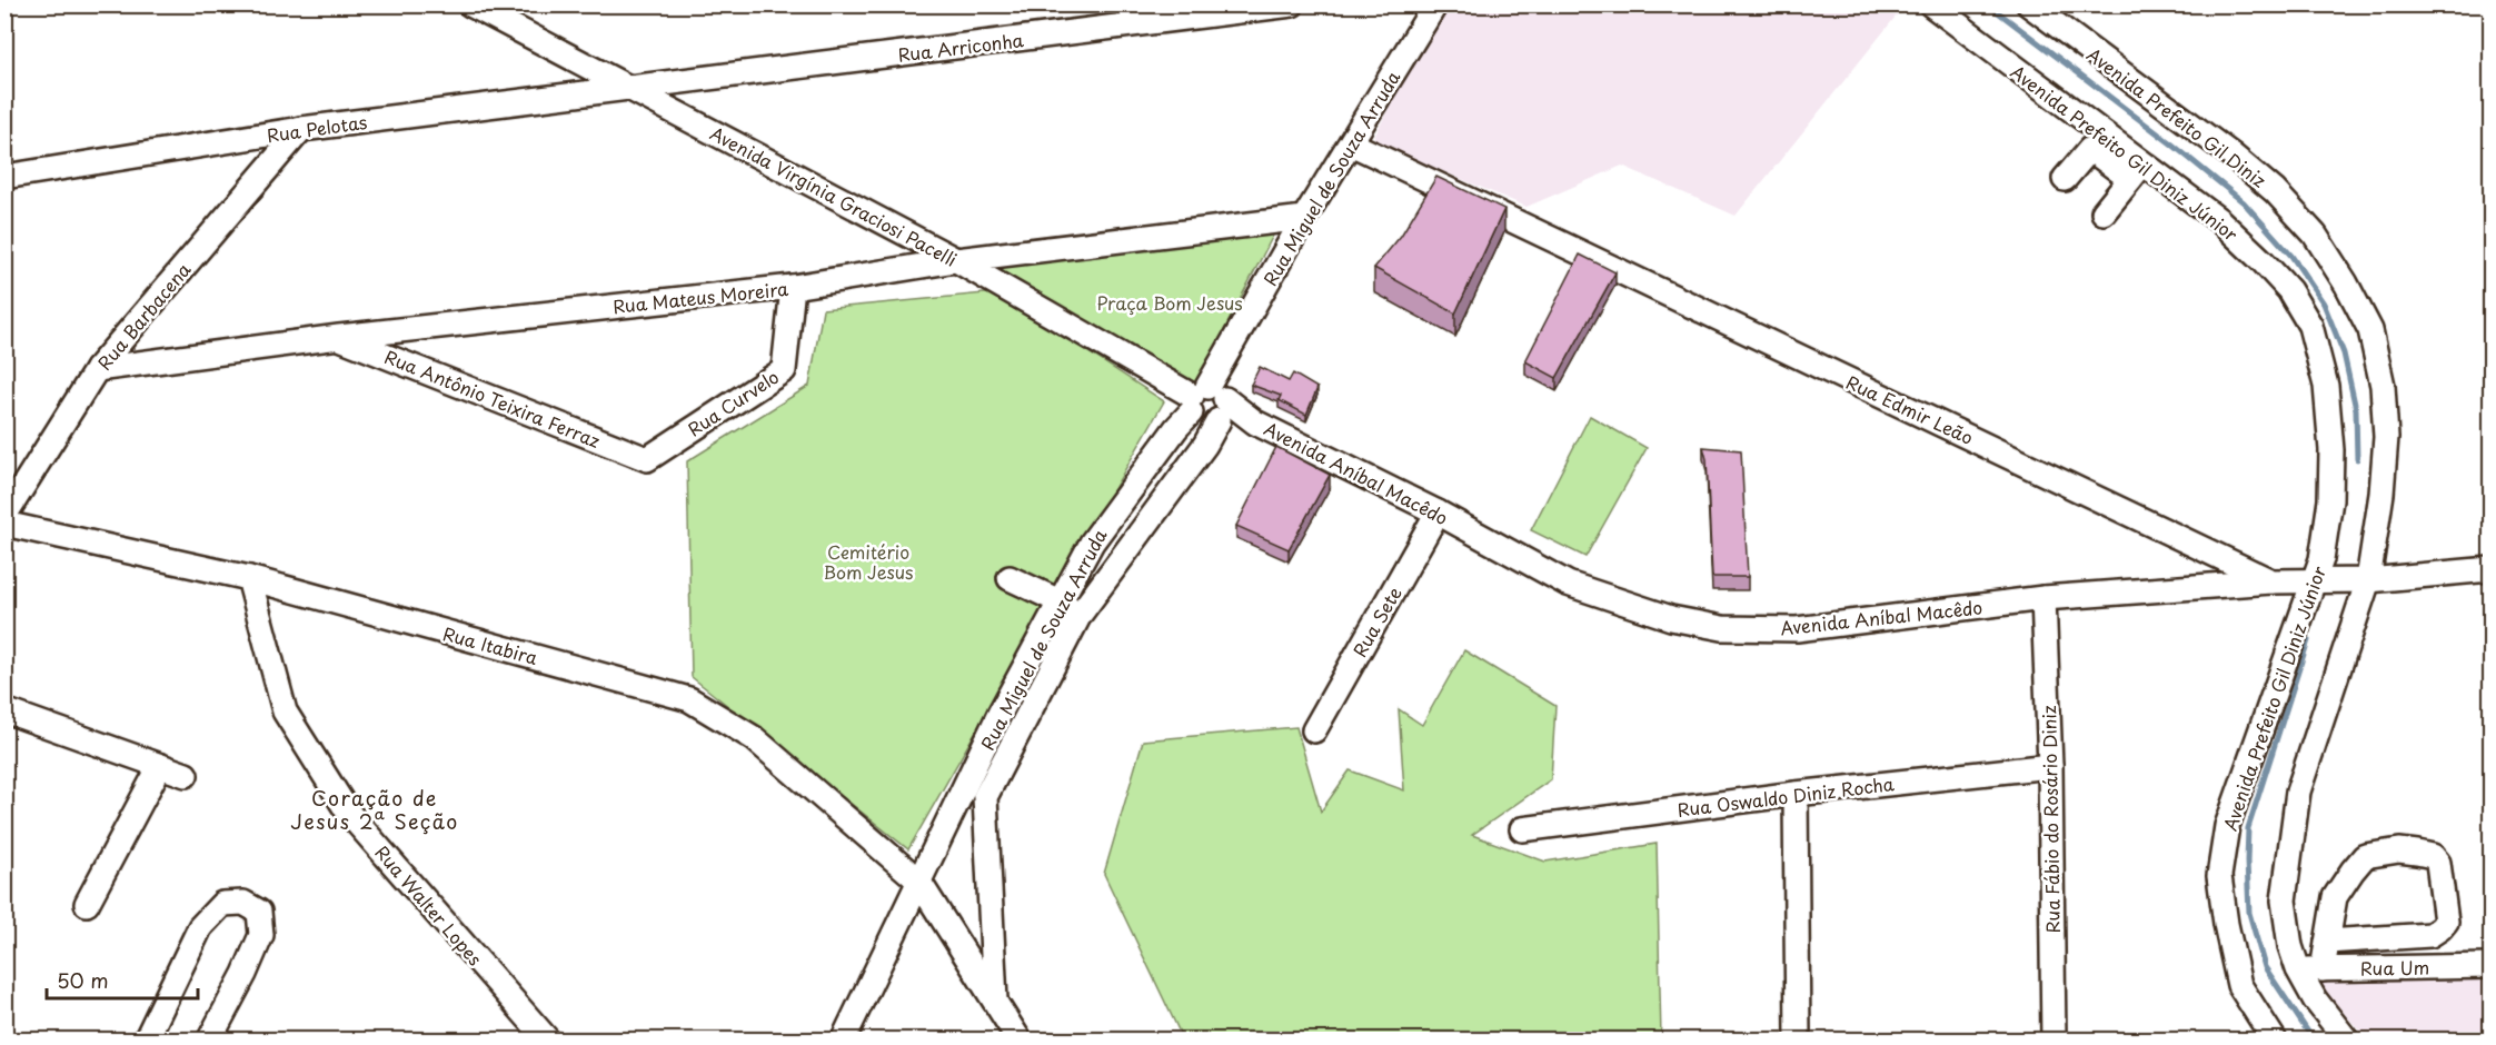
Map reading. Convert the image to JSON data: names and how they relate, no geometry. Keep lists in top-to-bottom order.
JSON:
{
  "streets": {
    "street": [
      "Rua Arriconha",
      "Avenida Prefeito Gil Diniz",
      "Rua Pelotas",
      "Avenida Prefeito Gil Diniz Júnior",
      "Rua Miguel de Souza Arruda",
      "Avenida Virgínia Graciosi Pacelli",
      "Rua Mateus Moreira",
      "Rua Barbacena",
      "Rua Antônio Teixira Ferraz",
      "Rua Curvelo",
      "Rua Edmir Leão",
      "Avenida Aníbal Macêdo",
      "Rua Sete",
      "Rua Itabira",
      "Rua Oswaldo Diniz Rocha",
      "Rua Fábio do Rosário Diniz",
      "Rua Walter Lopes",
      "Rua Um"
    ]
  },
  "crossings": [
    ["Rua Arriconha", "Rua Pelotas"],
    ["Rua Arriconha", "Avenida Virgínia Graciosi Pacelli"],
    ["Avenida Prefeito Gil Diniz", "Rua Edmir Leão"],
    ["Rua Pelotas", "Avenida Virgínia Graciosi Pacelli"],
    ["Rua Pelotas", "Rua Barbacena"],
    ["Avenida Prefeito Gil Diniz Júnior", "Rua Edmir Leão"],
    ["Rua Miguel de Souza Arruda", "Avenida Virgínia Graciosi Pacelli"],
    ["Rua Miguel de Souza Arruda", "Rua Mateus Moreira"],
    ["Rua Miguel de Souza Arruda", "Rua Edmir Leão"],
    ["Rua Miguel de Souza Arruda", "Avenida Aníbal Macêdo"],
    ["Rua Miguel de Souza Arruda", "Rua Itabira"],
    ["Avenida Virgínia Graciosi Pacelli", "Rua Mateus Moreira"],
    ["Avenida Virgínia Graciosi Pacelli", "Avenida Aníbal Macêdo"],
    ["Rua Mateus Moreira", "Rua Barbacena"],
    ["Rua Mateus Moreira", "Rua Antônio Teixira Ferraz"],
    ["Rua Mateus Moreira", "Rua Curvelo"],
    ["Rua Antônio Teixira Ferraz", "Rua Curvelo"],
    ["Rua Edmir Leão", "Avenida Aníbal Macêdo"],
    ["Avenida Aníbal Macêdo", "Rua Sete"],
    ["Avenida Aníbal Macêdo", "Rua Fábio do Rosário Diniz"],
    ["Rua Itabira", "Rua Walter Lopes"],
    ["Rua Oswaldo Diniz Rocha", "Rua Fábio do Rosário Diniz"]
  ],
  "districts": ["Coração de Jesus 2ª Seção"],
  "parks": ["Praça Bom Jesus", "Cemitério Bom Jesus"],
  "scale_bar": "50 m"
}
